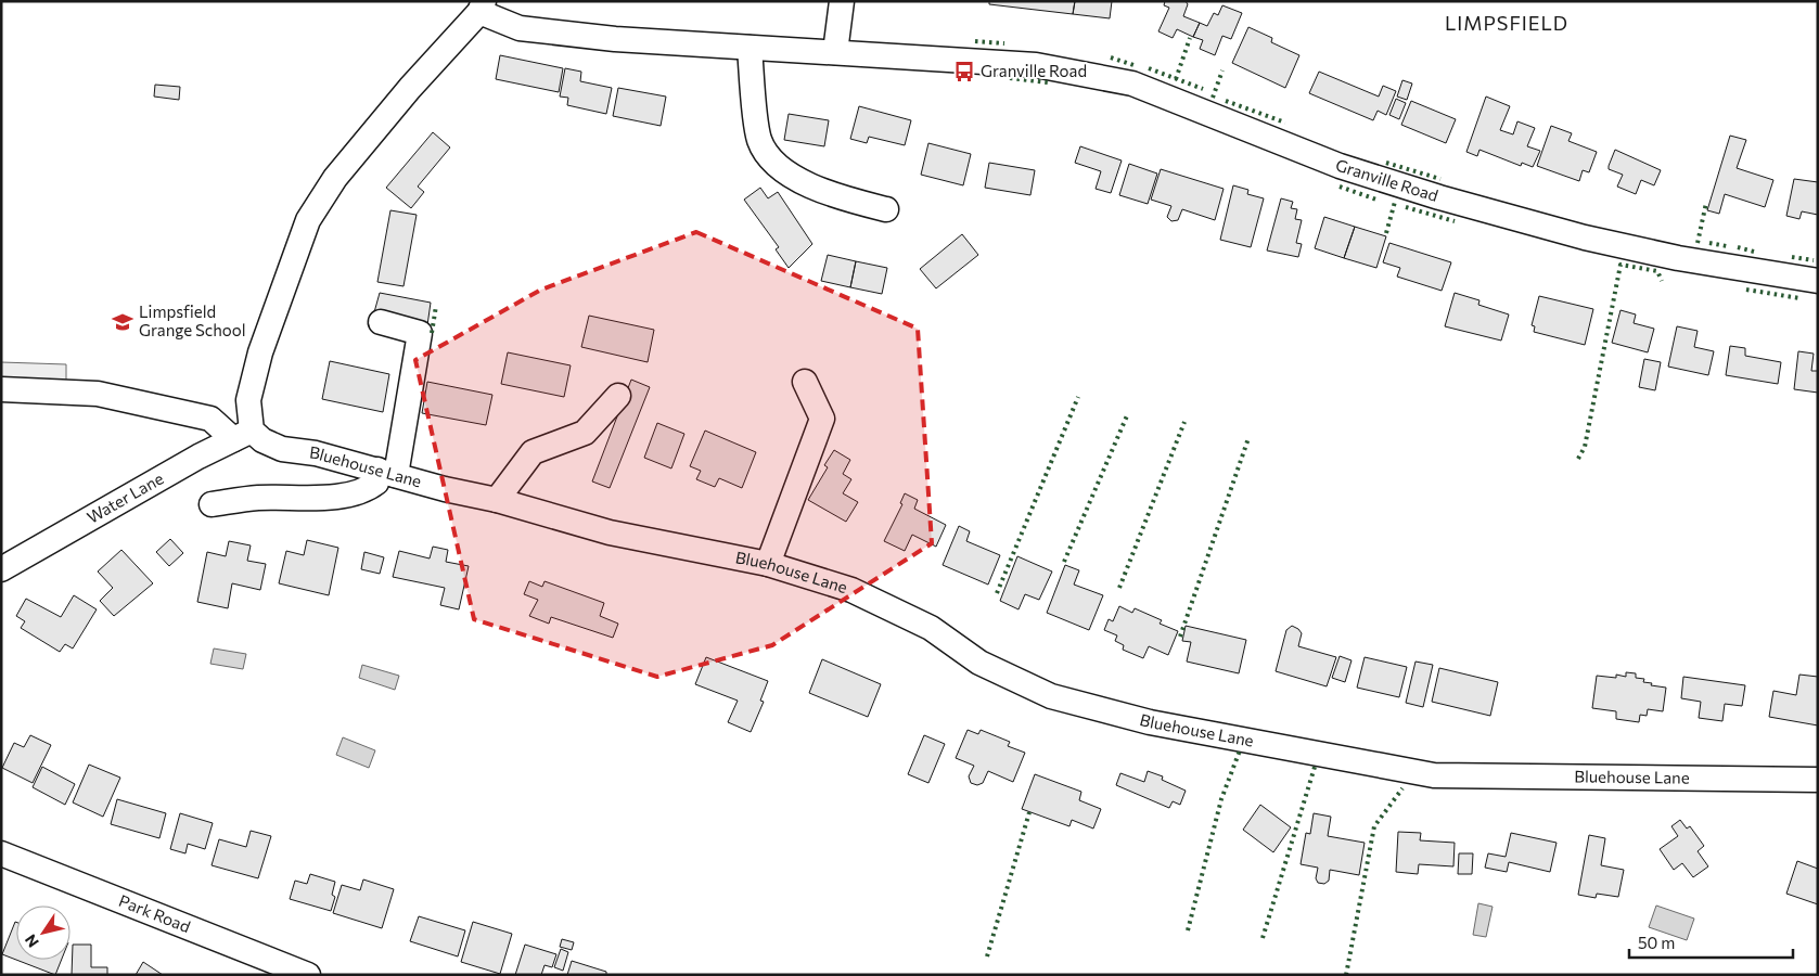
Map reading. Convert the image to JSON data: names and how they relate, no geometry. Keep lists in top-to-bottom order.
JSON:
{
  "streets": {
    "street": [
      "Granville Road",
      "Bluehouse Lane",
      "Water Lane",
      "Park Road"
    ]
  },
  "crossings": [
    ["Bluehouse Lane", "Water Lane"]
  ],
  "districts": ["LIMPSFIELD"],
  "places": {
    "bus stop": ["Granville Road"],
    "school or university": ["Limpsfield Grange School"]
  },
  "scale_bar": "50 m",
  "north": "bottom left"
}
